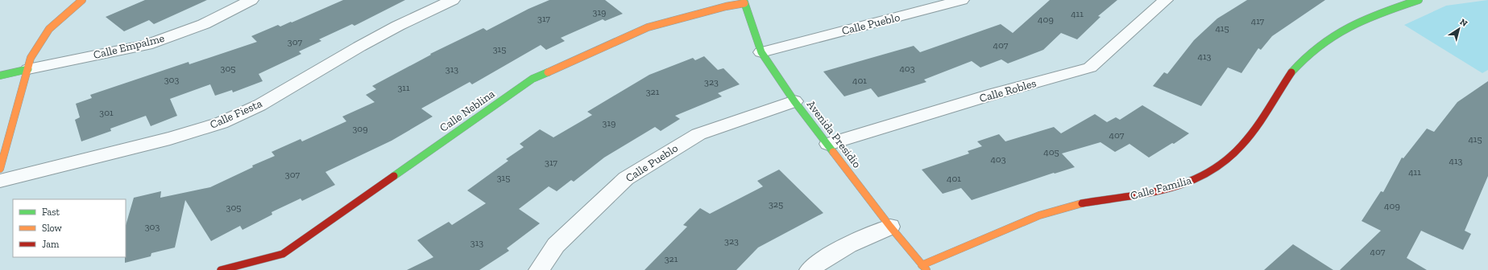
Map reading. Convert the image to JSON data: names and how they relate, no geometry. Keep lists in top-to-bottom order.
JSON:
{
  "streets": {
    "street": [
      "Calle Pueblo",
      "Calle Empalme",
      "Calle Robles",
      "Calle Neblina",
      "Calle Fiesta",
      "Avenida Presidio",
      "Calle Familia"
    ]
  },
  "crossings": [
    ["Calle Pueblo", "Avenida Presidio"],
    ["Calle Robles", "Avenida Presidio"],
    ["Calle Neblina", "Avenida Presidio"],
    ["Avenida Presidio", "Calle Familia"]
  ],
  "house_numbers": [
    "319",
    "411",
    "317",
    "409",
    "417",
    "415",
    "307",
    "407",
    "315",
    "413",
    "305",
    "403",
    "313",
    "303",
    "401",
    "323",
    "311",
    "321",
    "301",
    "319",
    "309",
    "407",
    "415",
    "405",
    "403",
    "413",
    "317",
    "411",
    "307",
    "315",
    "401",
    "325",
    "409",
    "305",
    "303",
    "323",
    "313",
    "407",
    "321"
  ],
  "legend": ["Fast", "Slow", "Jam"],
  "north": "top right"
}
